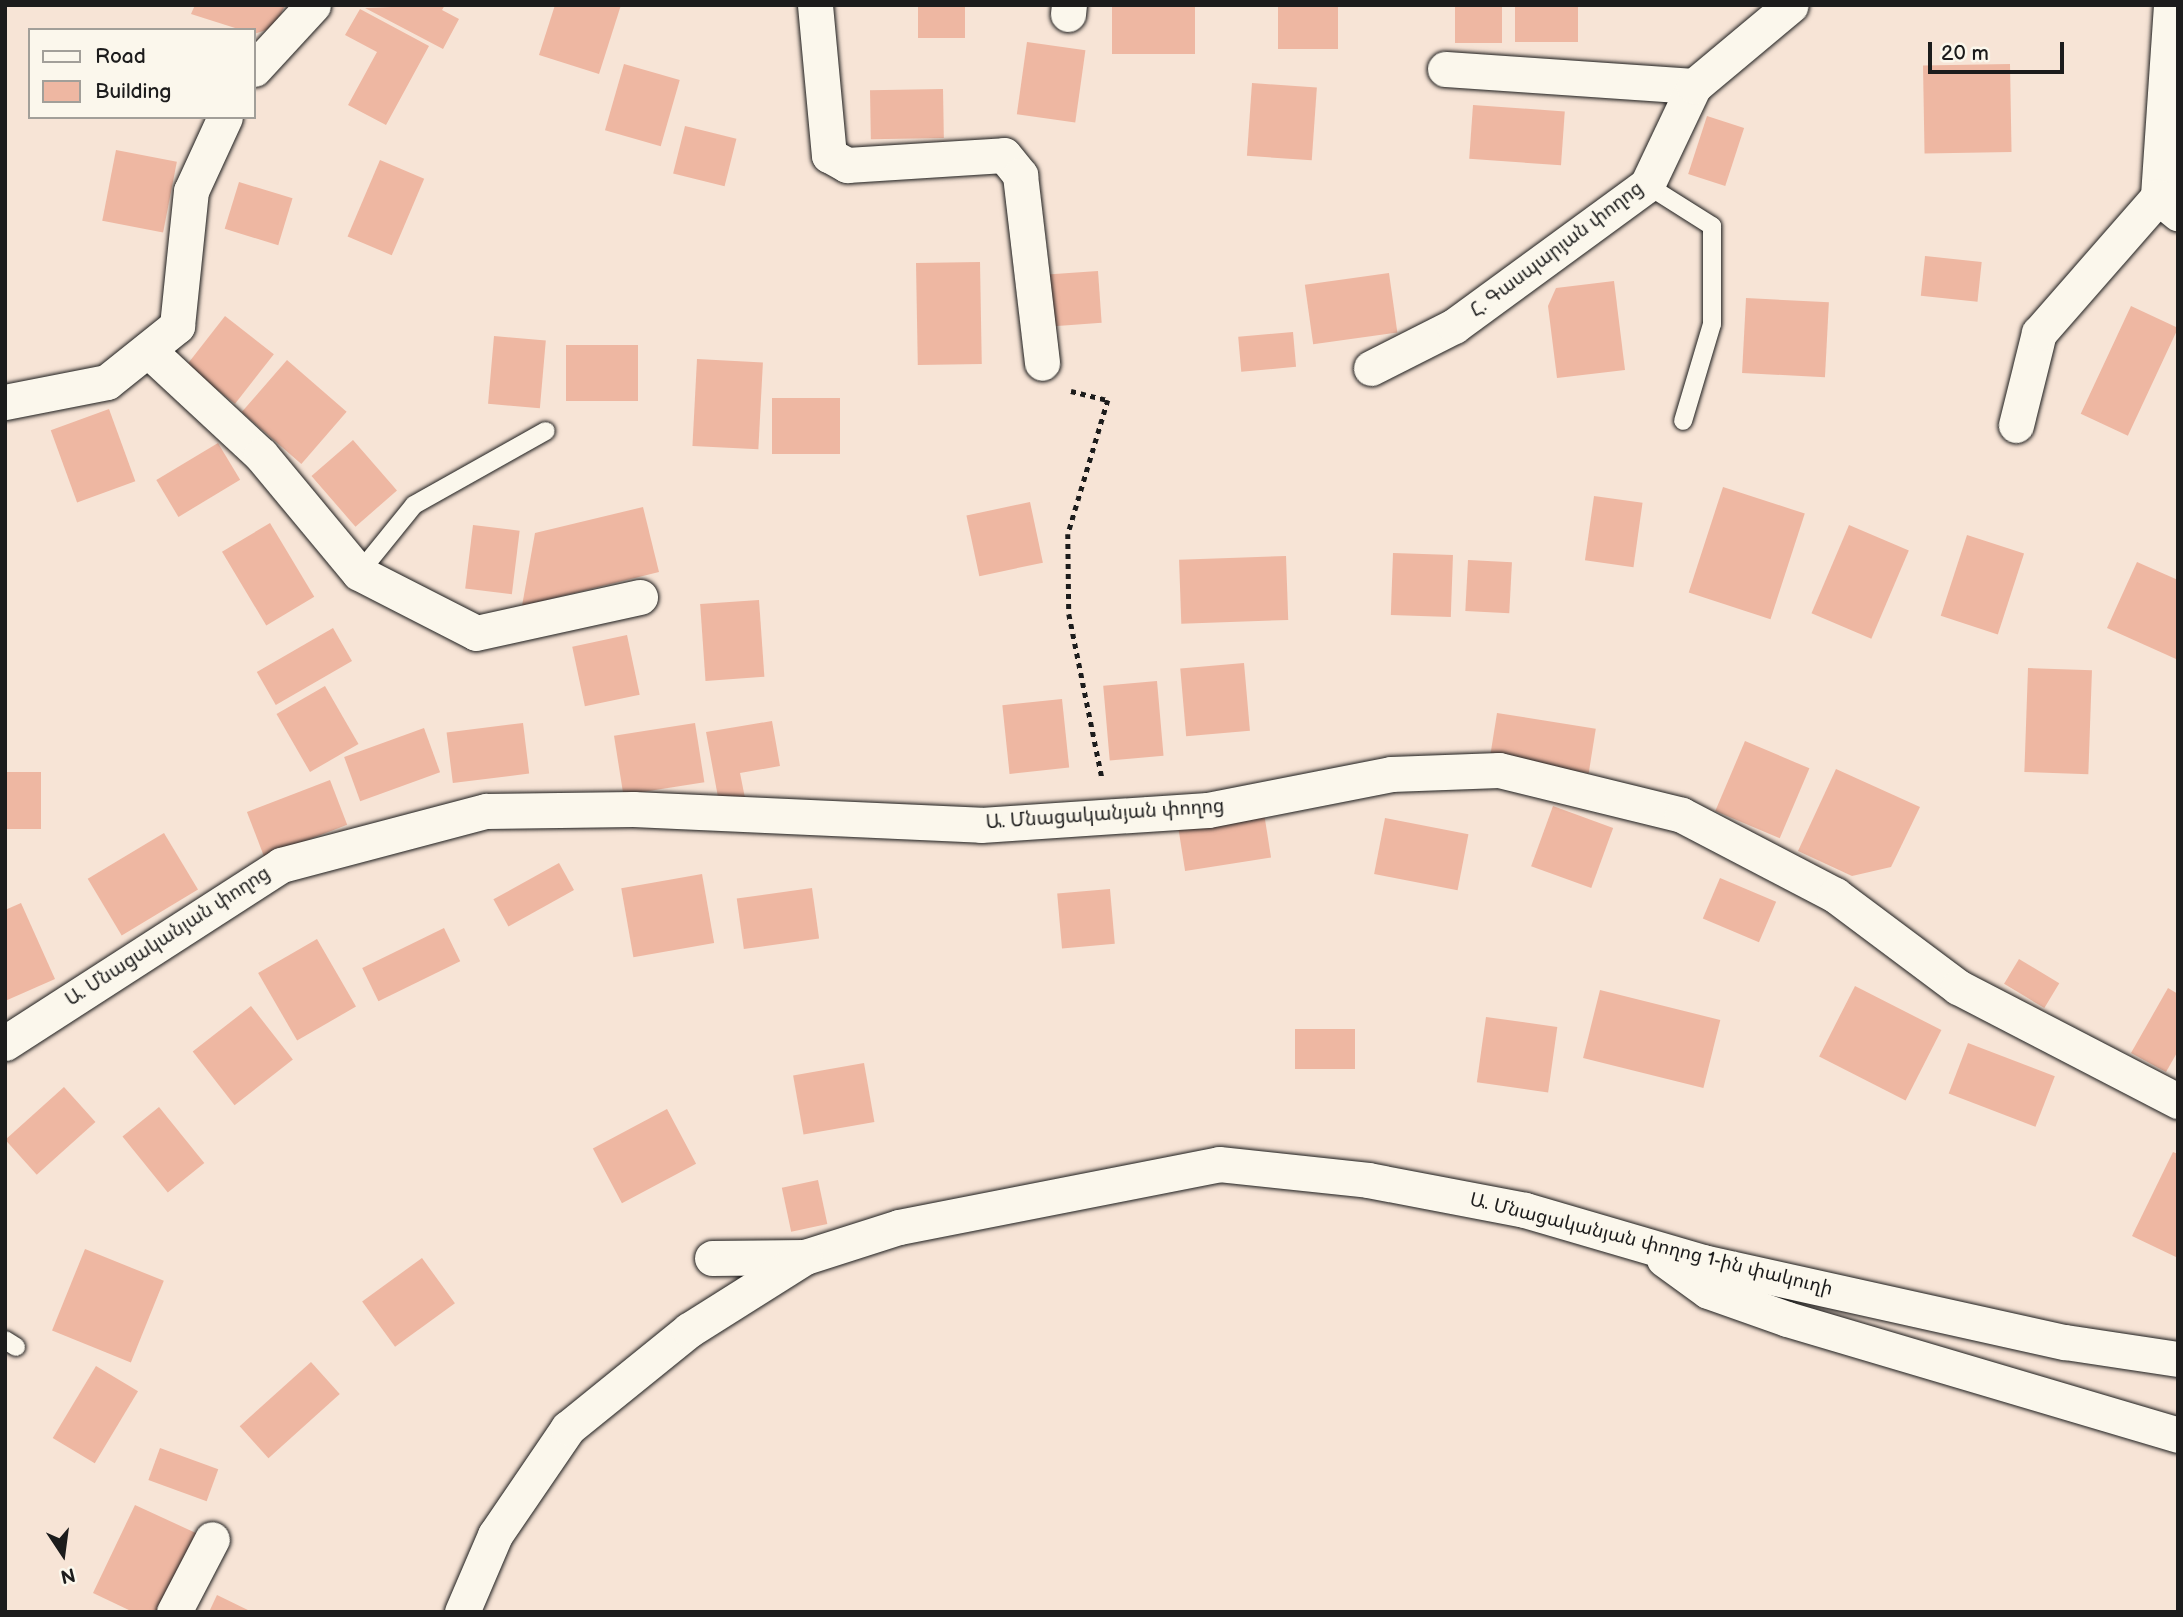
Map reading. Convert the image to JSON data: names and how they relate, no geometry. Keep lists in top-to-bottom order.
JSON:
{
  "streets": {
    "street": ["Հ. Գասպարյան փողոց", "Ա. Մնացականյան փողոց", "Ա. Մնացականյան փողոց 1-ին փակուղի"]
  },
  "legend": ["Road", "Building"],
  "scale_bar": "20 m",
  "north": "bottom"
}
